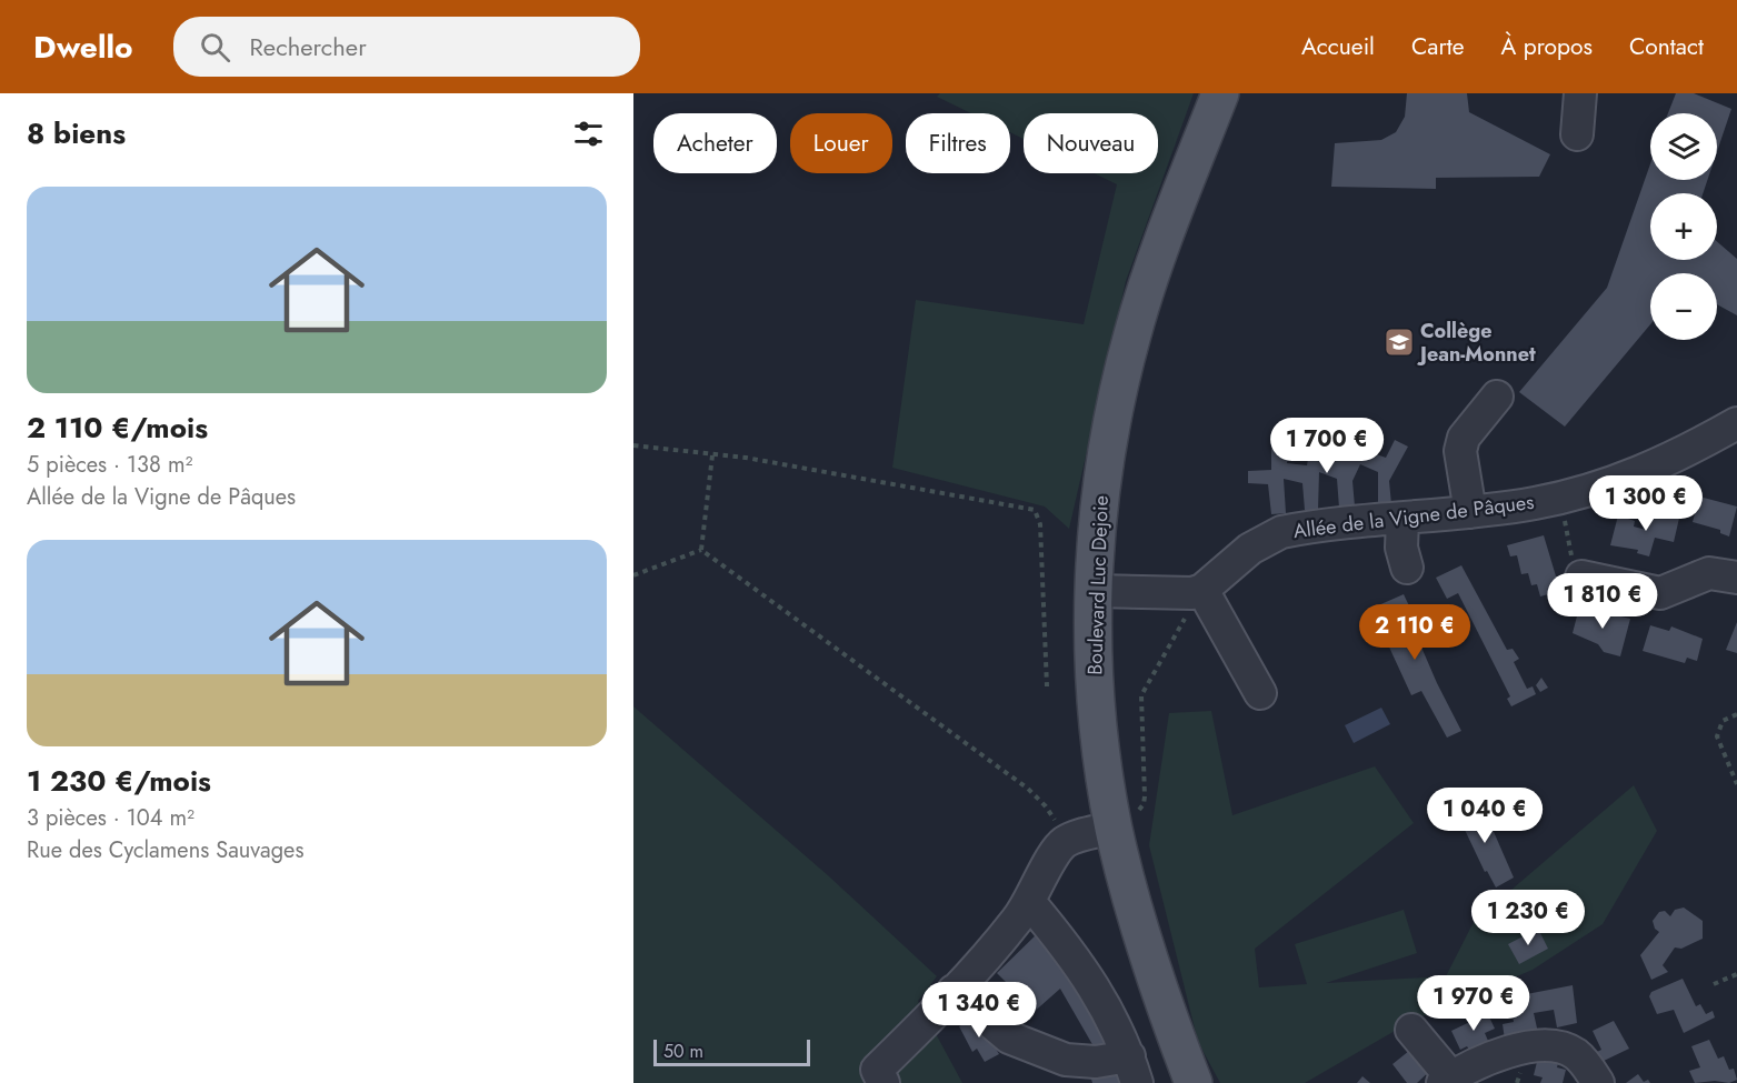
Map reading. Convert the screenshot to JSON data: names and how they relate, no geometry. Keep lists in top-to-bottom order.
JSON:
{
  "streets": {
    "main road": ["Boulevard Luc Dejoie"],
    "street": ["Allée de la Vigne de Pâques"]
  },
  "places": {
    "school or university": ["Collège Jean-Monnet"]
  },
  "scale_bar": "50 m",
  "page": {
    "header": "Dwello",
    "search": "Rechercher",
    "nav": [
      "Accueil",
      "Carte",
      "À propos",
      "Contact"
    ],
    "heading": "8 biens",
    "map_buttons": ["+", "−"],
    "chip": [
      "Acheter",
      "Louer",
      "Filtres",
      "Nouveau"
    ],
    "list": [
      {
        "name": "2 110 €/mois",
        "note": "5 pièces · 138 m² · Allée de la Vigne de Pâques"
      },
      {
        "name": "1 230 €/mois",
        "note": "3 pièces · 104 m² · Rue des Cyclamens Sauvages"
      }
    ],
    "price": [
      "1 700 €",
      "1 300 €",
      "1 810 €",
      "2 110 €",
      "1 040 €",
      "1 230 €",
      "1 970 €",
      "1 340 €"
    ],
    "scale": "50 m"
  }
}
